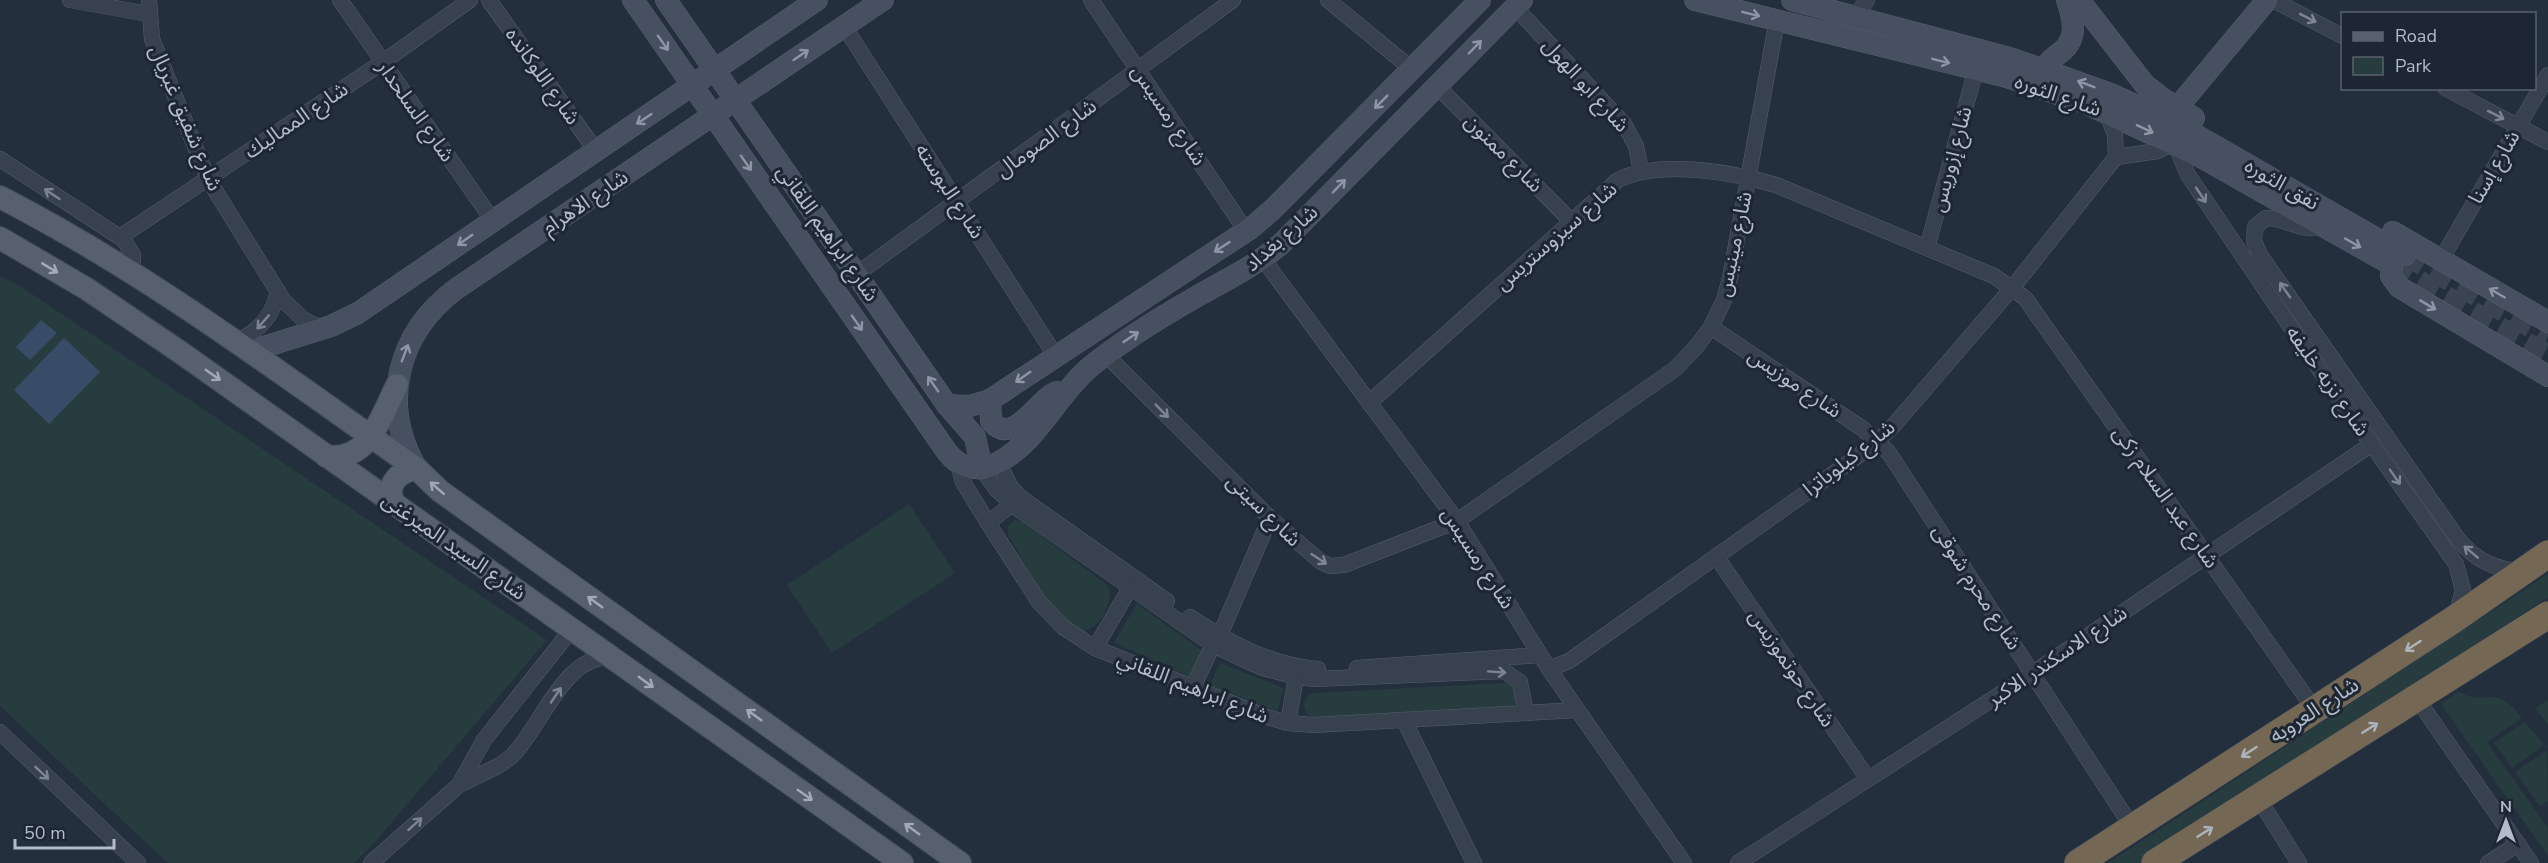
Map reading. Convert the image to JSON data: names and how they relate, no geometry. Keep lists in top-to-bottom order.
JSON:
{
  "streets": {
    "highway": ["شارع العروبه"],
    "main road": [
      "شارع الثوره",
      "نفق الثوره",
      "شارع الاهرام",
      "شارع ابراهيم اللقاني",
      "شارع بغداد",
      "شارع السيد الميرغنى"
    ],
    "street": [
      "شارع اللوكانده",
      "شارع ابو الهول",
      "شارع السلحدار",
      "شارع رمسيس",
      "شارع شفيق غبريال",
      "شارع المماليك",
      "شارع الصومال",
      "شارع ممنون",
      "شارع إزوريس",
      "شارع إسنا",
      "شارع البوسته",
      "شارع سيزوستريس",
      "شارع مينيس",
      "شارع نزيه خليفه",
      "شارع موزيس",
      "شارع كيلوباترا",
      "شارع عبد السلام زكى",
      "شارع سيتى",
      "شارع محرم شوقى",
      "شارع الاسكندر الاكبر",
      "شارع حوتموزيس"
    ]
  },
  "crossings": [
    ["شارع اللوكانده", "شارع الاهرام"],
    ["شارع ابو الهول", "شارع سيزوستريس"],
    ["شارع ابو الهول", "شارع بغداد"],
    ["شارع الثوره", "شارع إزوريس"],
    ["شارع الثوره", "شارع إسنا"],
    ["شارع الثوره", "نفق الثوره"],
    ["شارع الثوره", "شارع مينيس"],
    ["شارع الثوره", "شارع نزيه خليفه"],
    ["شارع السلحدار", "شارع المماليك"],
    ["شارع السلحدار", "شارع الاهرام"],
    ["شارع رمسيس", "شارع الصومال"],
    ["شارع رمسيس", "شارع ابراهيم اللقاني"],
    ["شارع رمسيس", "شارع سيزوستريس"],
    ["شارع رمسيس", "شارع بغداد"],
    ["شارع رمسيس", "شارع مينيس"],
    ["شارع رمسيس", "شارع كيلوباترا"],
    ["شارع رمسيس", "شارع سيتى"],
    ["شارع شفيق غبريال", "شارع المماليك"],
    ["شارع شفيق غبريال", "شارع الاهرام"],
    ["شارع الصومال", "شارع البوسته"],
    ["شارع الصومال", "شارع ابراهيم اللقاني"],
    ["شارع ممنون", "شارع سيزوستريس"],
    ["شارع ممنون", "شارع بغداد"],
    ["شارع إزوريس", "شارع سيزوستريس"],
    ["شارع البوسته", "شارع الاهرام"],
    ["شارع البوسته", "شارع بغداد"],
    ["شارع الاهرام", "شارع ابراهيم اللقاني"],
    ["شارع الاهرام", "شارع السيد الميرغنى"],
    ["شارع ابراهيم اللقاني", "شارع بغداد"],
    ["شارع سيزوستريس", "شارع مينيس"],
    ["شارع سيزوستريس", "شارع كيلوباترا"],
    ["شارع سيزوستريس", "شارع عبد السلام زكى"],
    ["شارع بغداد", "شارع سيتى"],
    ["شارع مينيس", "شارع موزيس"],
    ["شارع مينيس", "شارع سيتى"],
    ["شارع نزيه خليفه", "شارع الاسكندر الاكبر"],
    ["شارع نزيه خليفه", "شارع العروبه"],
    ["شارع موزيس", "شارع كيلوباترا"],
    ["شارع موزيس", "شارع محرم شوقى"],
    ["شارع كيلوباترا", "شارع عبد السلام زكى"],
    ["شارع كيلوباترا", "شارع محرم شوقى"],
    ["شارع كيلوباترا", "شارع حوتموزيس"],
    ["شارع عبد السلام زكى", "شارع الاسكندر الاكبر"],
    ["شارع عبد السلام زكى", "شارع العروبه"],
    ["شارع محرم شوقى", "شارع الاسكندر الاكبر"],
    ["شارع محرم شوقى", "شارع العروبه"],
    ["شارع الاسكندر الاكبر", "شارع حوتموزيس"]
  ],
  "one_way": ["شارع سيتى"],
  "legend": ["Road", "Park"],
  "scale_bar": "50 m",
  "north": "top"
}
